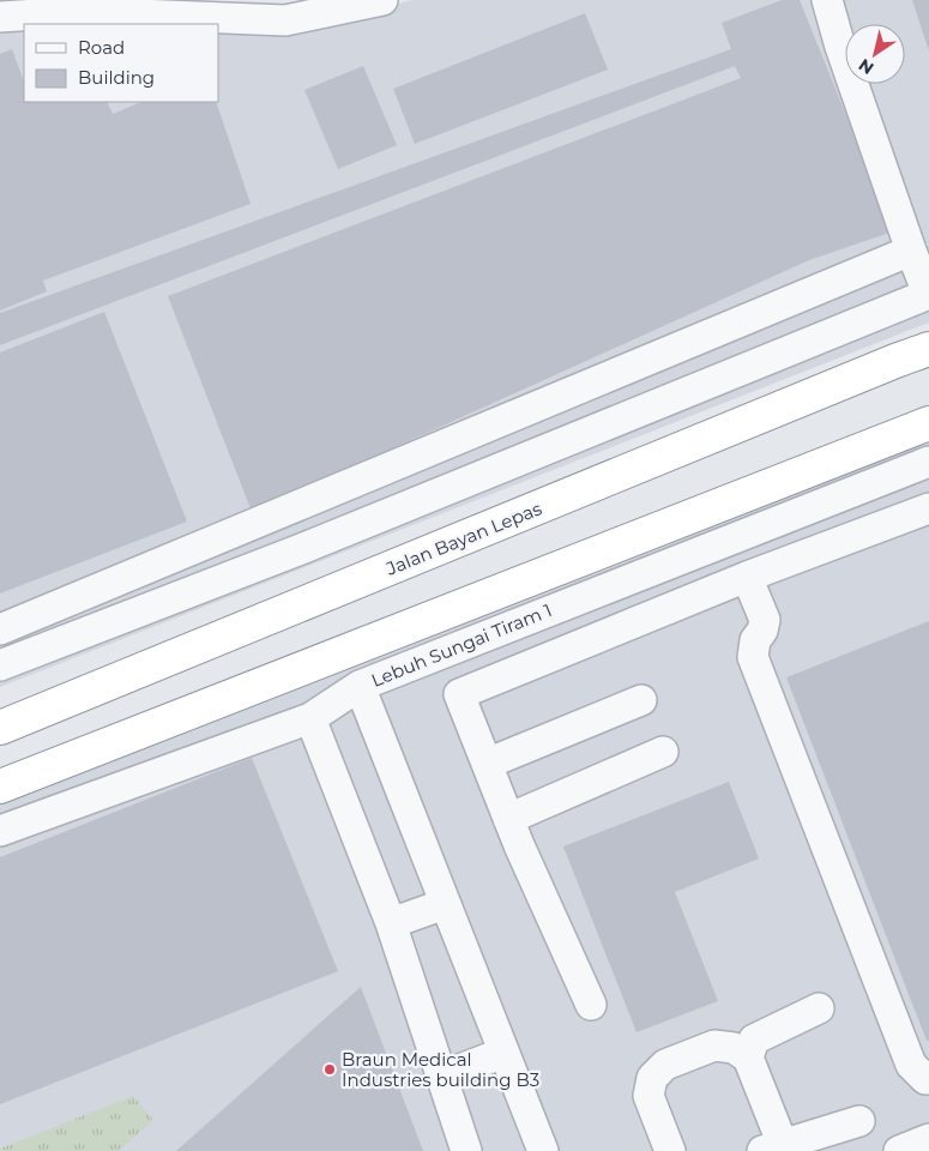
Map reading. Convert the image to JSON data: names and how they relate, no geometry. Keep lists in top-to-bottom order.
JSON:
{
  "streets": {
    "highway": ["Jalan Bayan Lepas"],
    "street": ["Lebuh Sungai Tiram 1"]
  },
  "places": ["Braun Medical Industries building B3"],
  "legend": ["Road", "Building"],
  "north": "bottom left"
}
